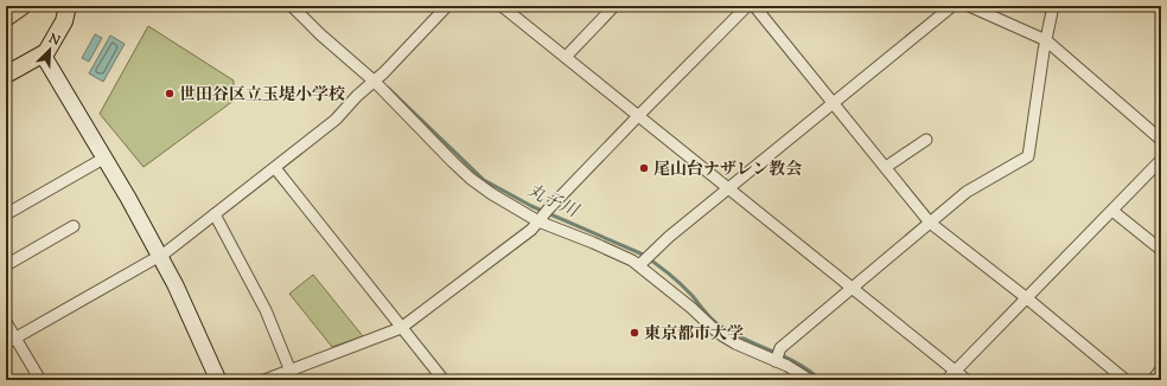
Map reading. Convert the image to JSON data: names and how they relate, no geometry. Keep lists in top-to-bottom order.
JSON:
{
  "water": ["丸子川"],
  "places": ["世田谷区立玉堤小学校", "尾山台ナザレン教会", "東京都市大学"],
  "north": "top right"
}
